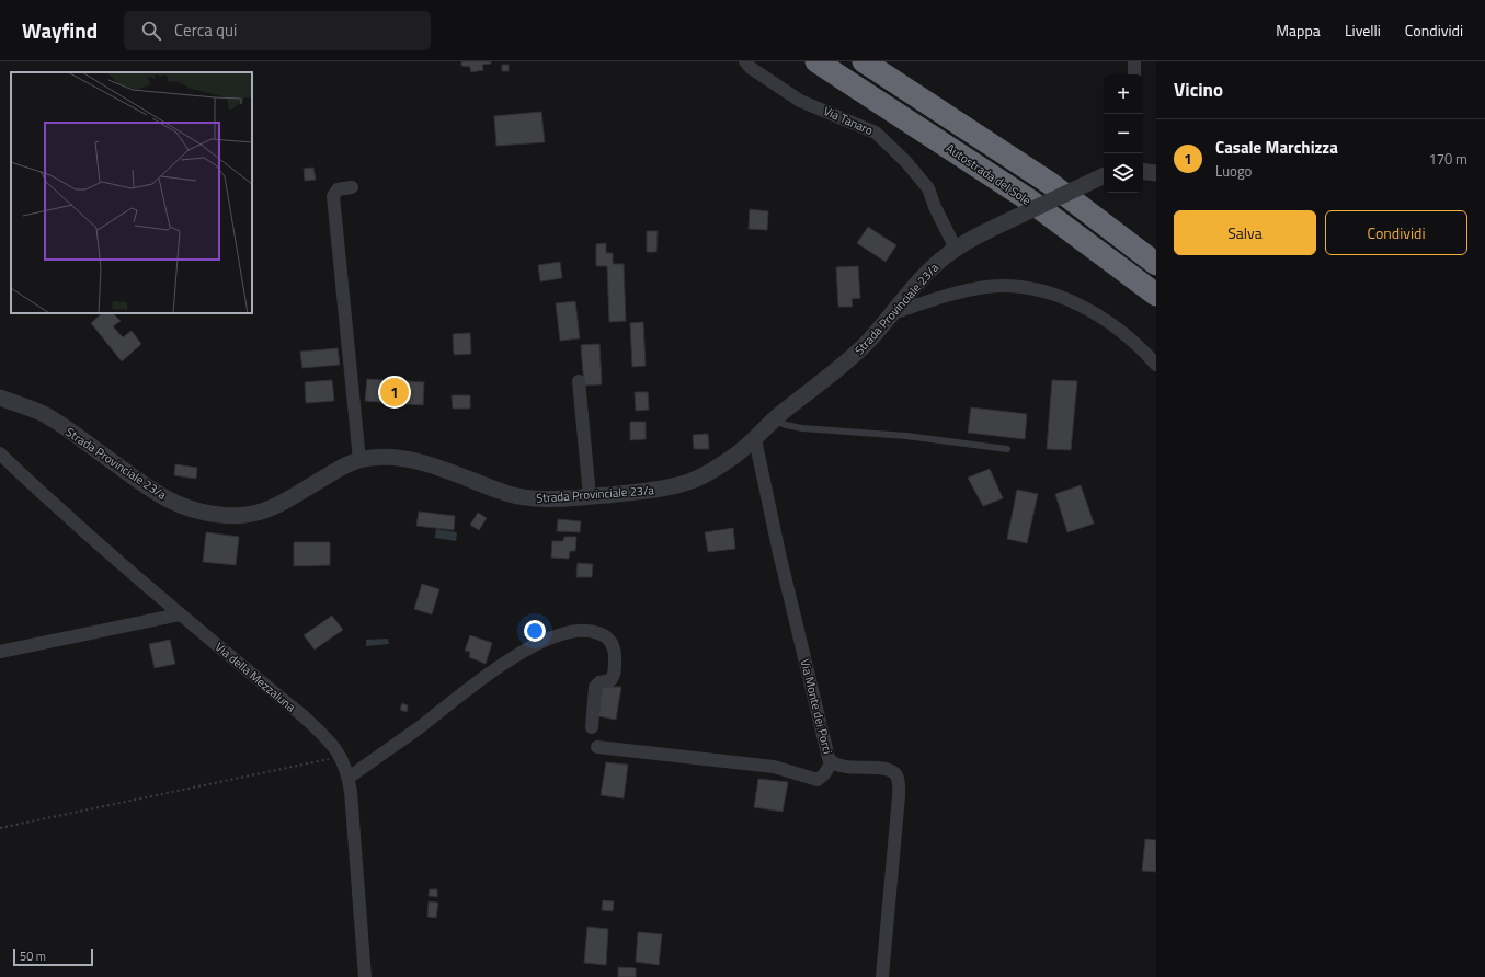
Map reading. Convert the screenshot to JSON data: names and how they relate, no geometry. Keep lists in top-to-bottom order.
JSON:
{
  "streets": {
    "highway": ["Autostrada del Sole"],
    "street": [
      "Via Tanaro",
      "Strada Provinciale 23/a",
      "Via della Mezzaluna",
      "Via Monte dei Porci"
    ]
  },
  "crossings": [
    ["Via Tanaro", "Strada Provinciale 23/a"],
    ["Strada Provinciale 23/a", "Via Monte dei Porci"]
  ],
  "scale_bar": "50 m",
  "page": {
    "header": "Wayfind",
    "search": "Cerca qui",
    "nav": ["Mappa", "Livelli", "Condividi"],
    "heading": "Vicino",
    "map_buttons": ["+", "−"],
    "list": [
      {
        "mark": "1",
        "name": "Casale Marchizza",
        "note": "Luogo",
        "value": "170 m"
      }
    ],
    "buttons": ["Salva", "Condividi"],
    "pins": "1",
    "scale": "50 m"
  }
}
